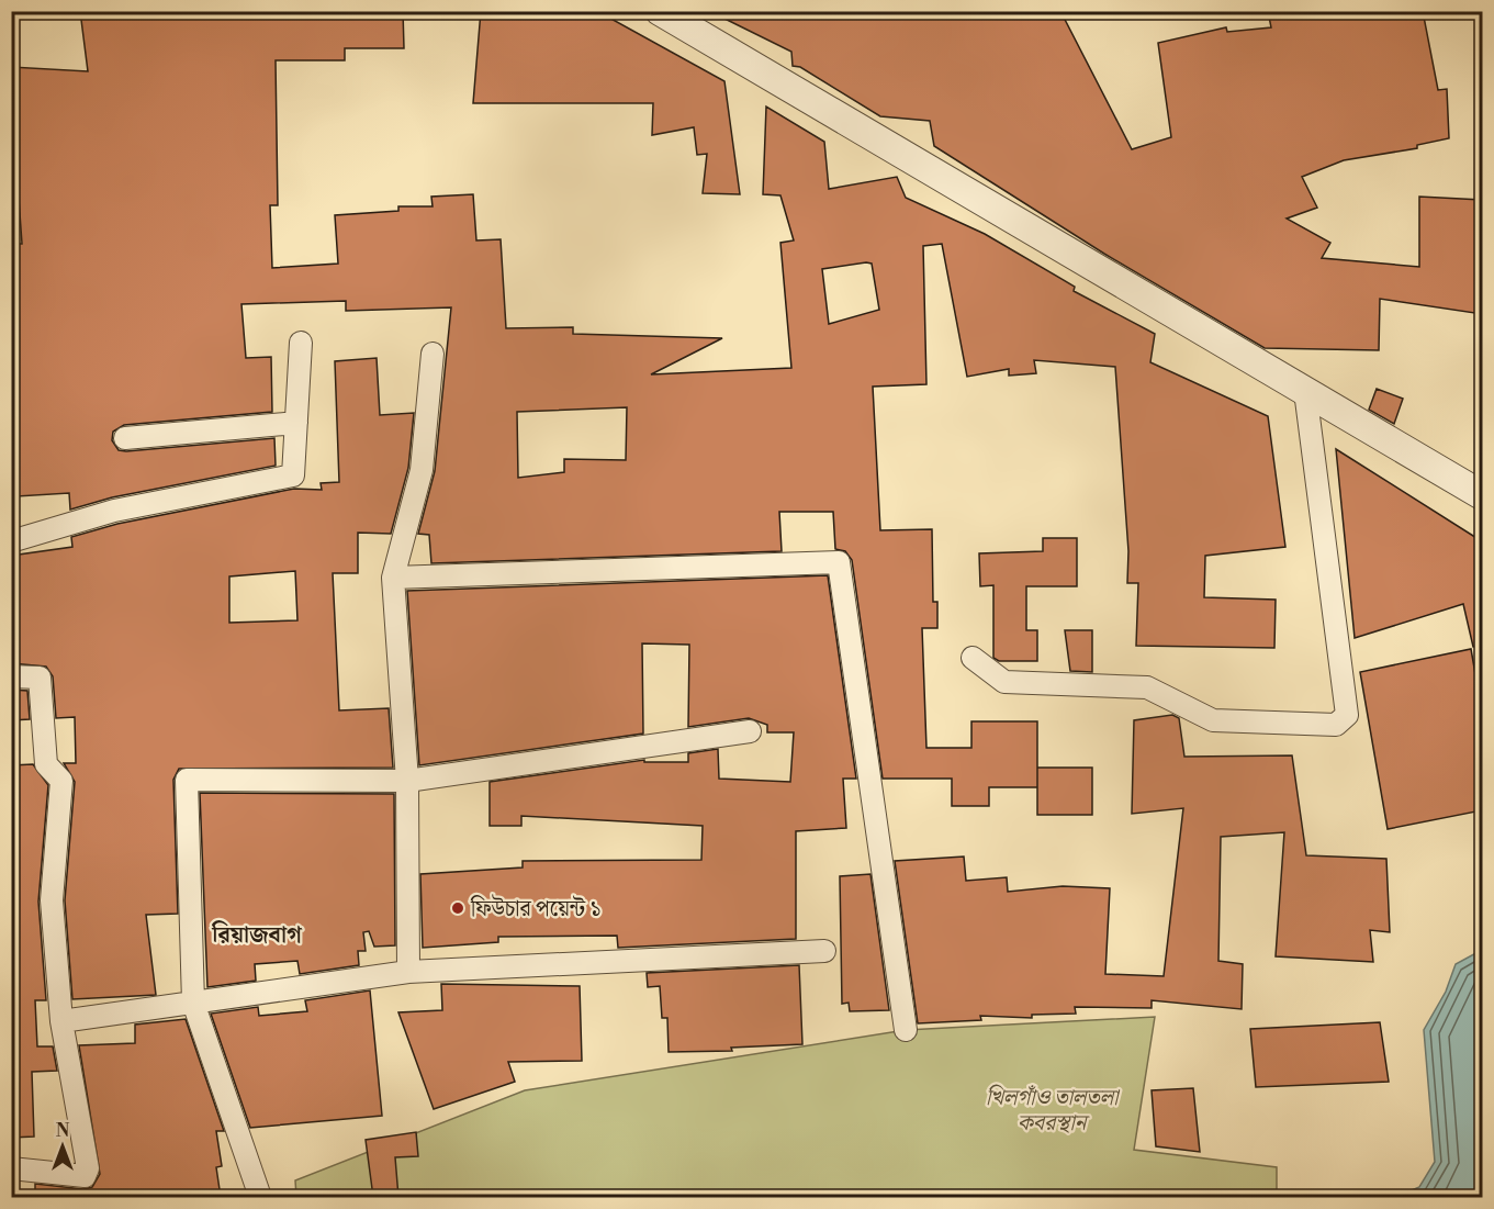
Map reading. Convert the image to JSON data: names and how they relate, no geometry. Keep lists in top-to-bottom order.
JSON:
{
  "districts": ["রিয়াজবাগ"],
  "parks": ["খিলগাঁও তালতলা কবরস্থান"],
  "places": ["ফিউচার পয়েন্ট ১"],
  "north": "top"
}
